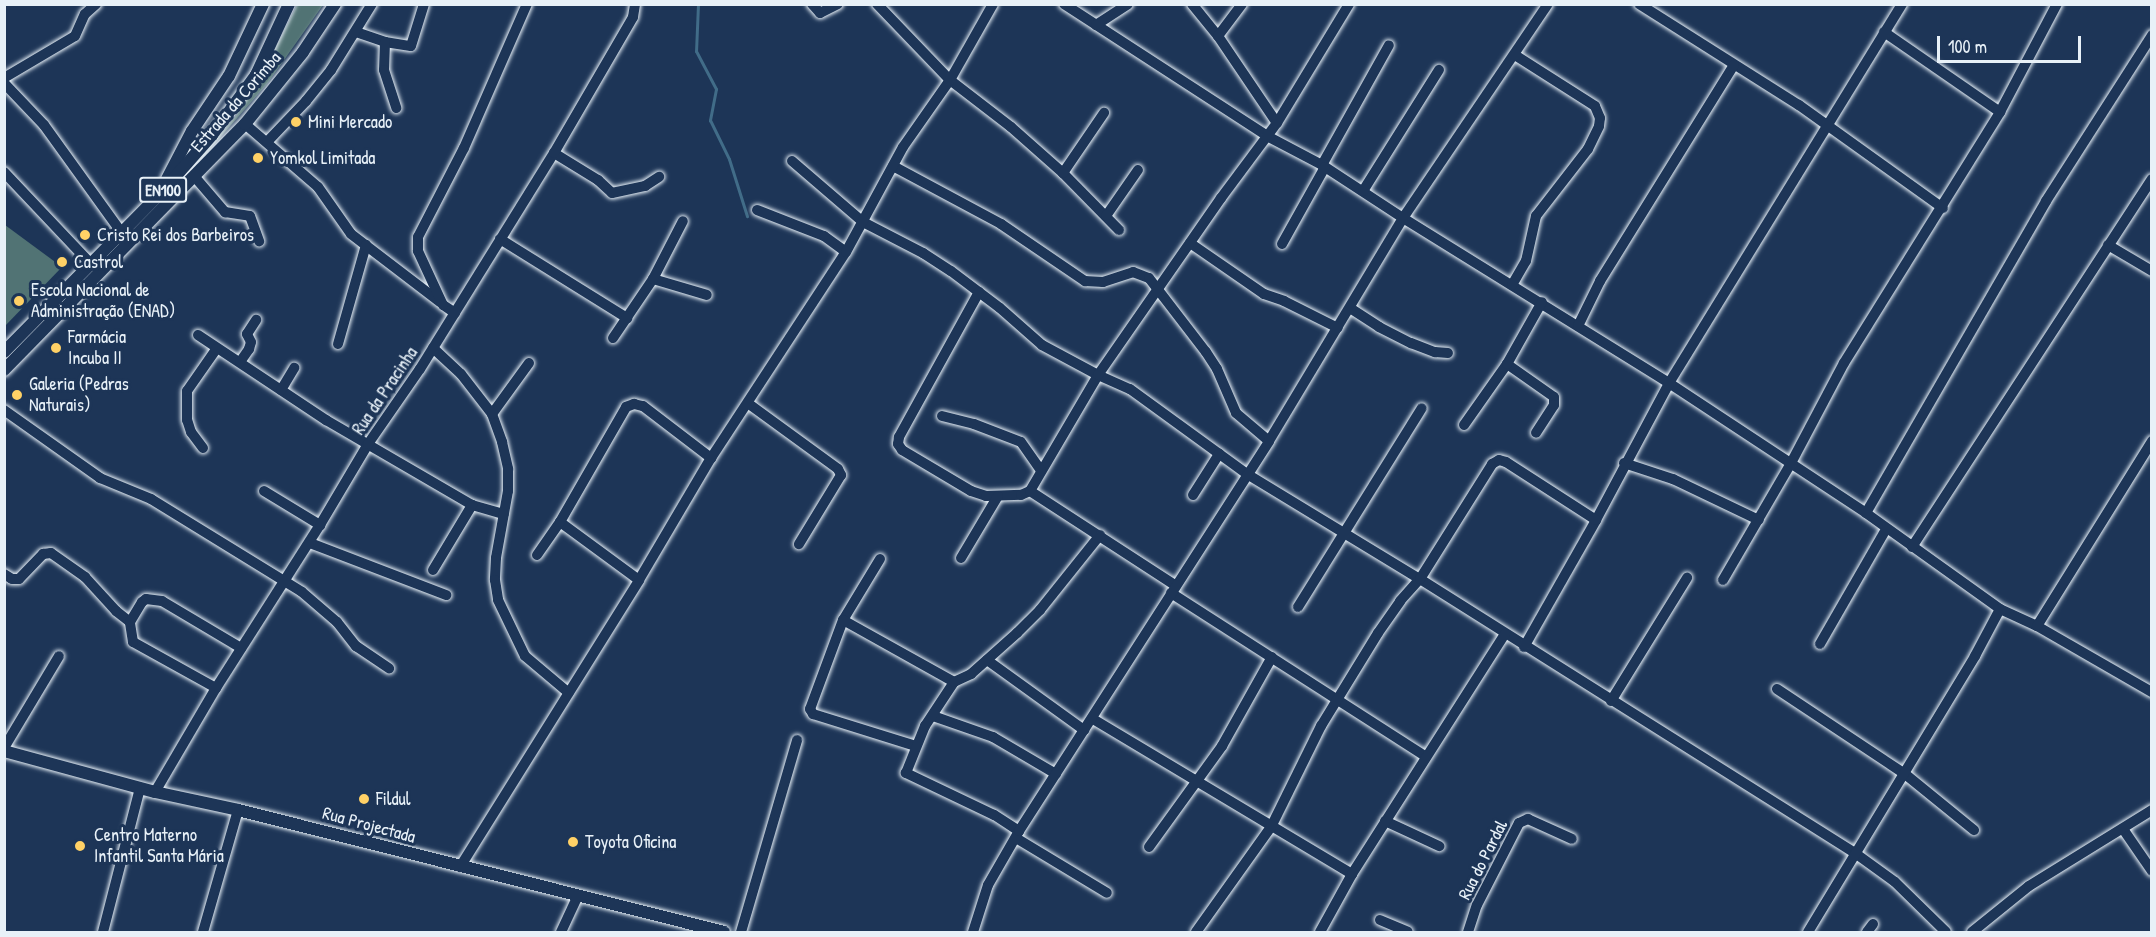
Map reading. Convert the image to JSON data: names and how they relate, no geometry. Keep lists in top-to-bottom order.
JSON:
{
  "streets": {
    "main road": ["Estrada da Corimba", "EN100", "Rua Projectada"],
    "street": ["Rua da Pracinha", "Rua do Pardal"]
  },
  "crossings": [
    ["Rua da Pracinha", "Rua Projectada"]
  ],
  "places": [
    "Mini Mercado",
    "Yomkol Limitada",
    "Cristo Rei dos Barbeiros",
    "Castrol",
    "Escola Nacional de Administração (ENAD)",
    "Farmácia Incuba II",
    "Galeria (Pedras Naturais)",
    "Fildul",
    "Toyota Oficina",
    "Centro Materno Infantil Santa Mária"
  ],
  "scale_bar": "100 m"
}
